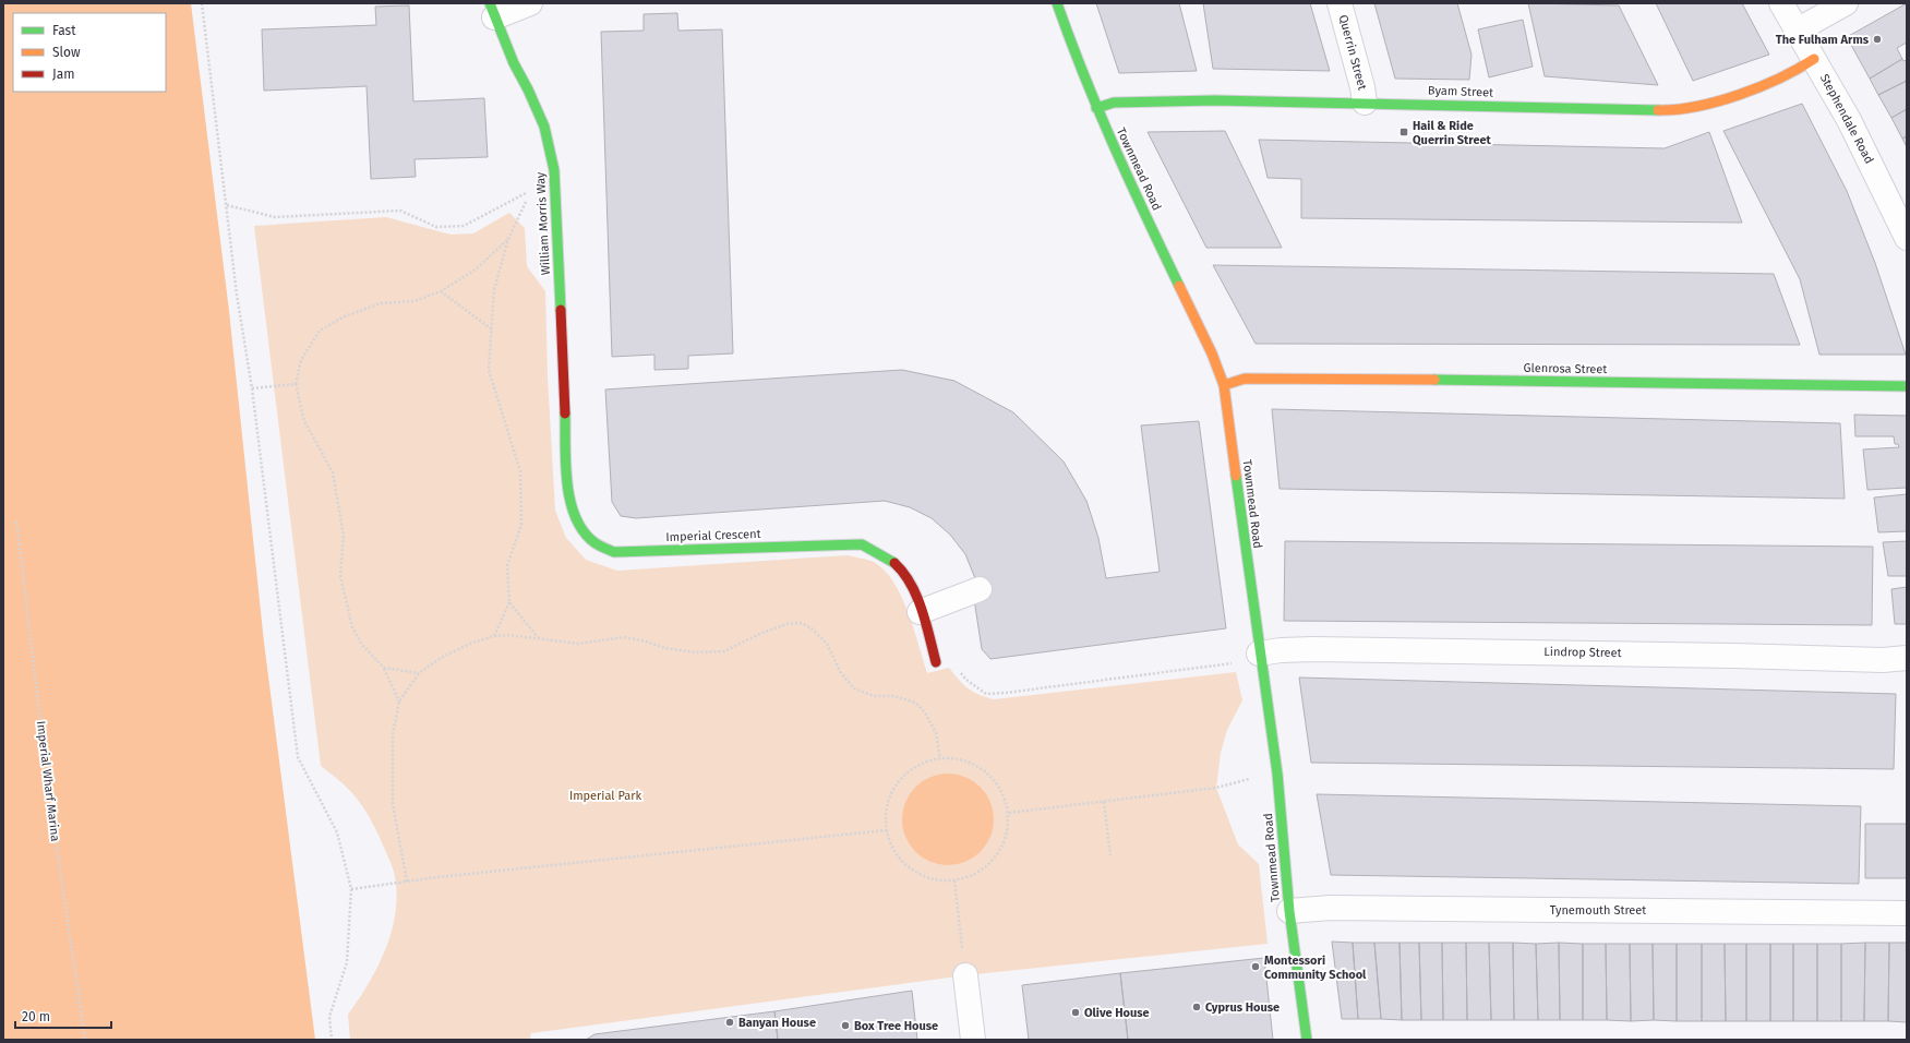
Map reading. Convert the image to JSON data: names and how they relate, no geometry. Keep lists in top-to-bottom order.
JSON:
{
  "streets": {
    "street": [
      "Querrin Street",
      "Byam Street",
      "Stephendale Road",
      "Townmead Road",
      "William Morris Way",
      "Glenrosa Street",
      "Imperial Crescent",
      "Lindrop Street",
      "Tynemouth Street"
    ],
    "path": ["Imperial Wharf Marina"]
  },
  "crossings": [
    ["Querrin Street", "Byam Street"],
    ["Byam Street", "Stephendale Road"],
    ["Byam Street", "Townmead Road"],
    ["Townmead Road", "Glenrosa Street"],
    ["Townmead Road", "Lindrop Street"],
    ["Townmead Road", "Tynemouth Street"],
    ["William Morris Way", "Imperial Crescent"]
  ],
  "parks": ["Imperial Park"],
  "places": {
    "other": [
      "The Fulham Arms",
      "Montessori Community School",
      "Cyprus House",
      "Olive House",
      "Banyan House",
      "Box Tree House"
    ],
    "transit": ["Hail & Ride Querrin Street"]
  },
  "legend": ["Fast", "Slow", "Jam"],
  "scale_bar": "20 m"
}
